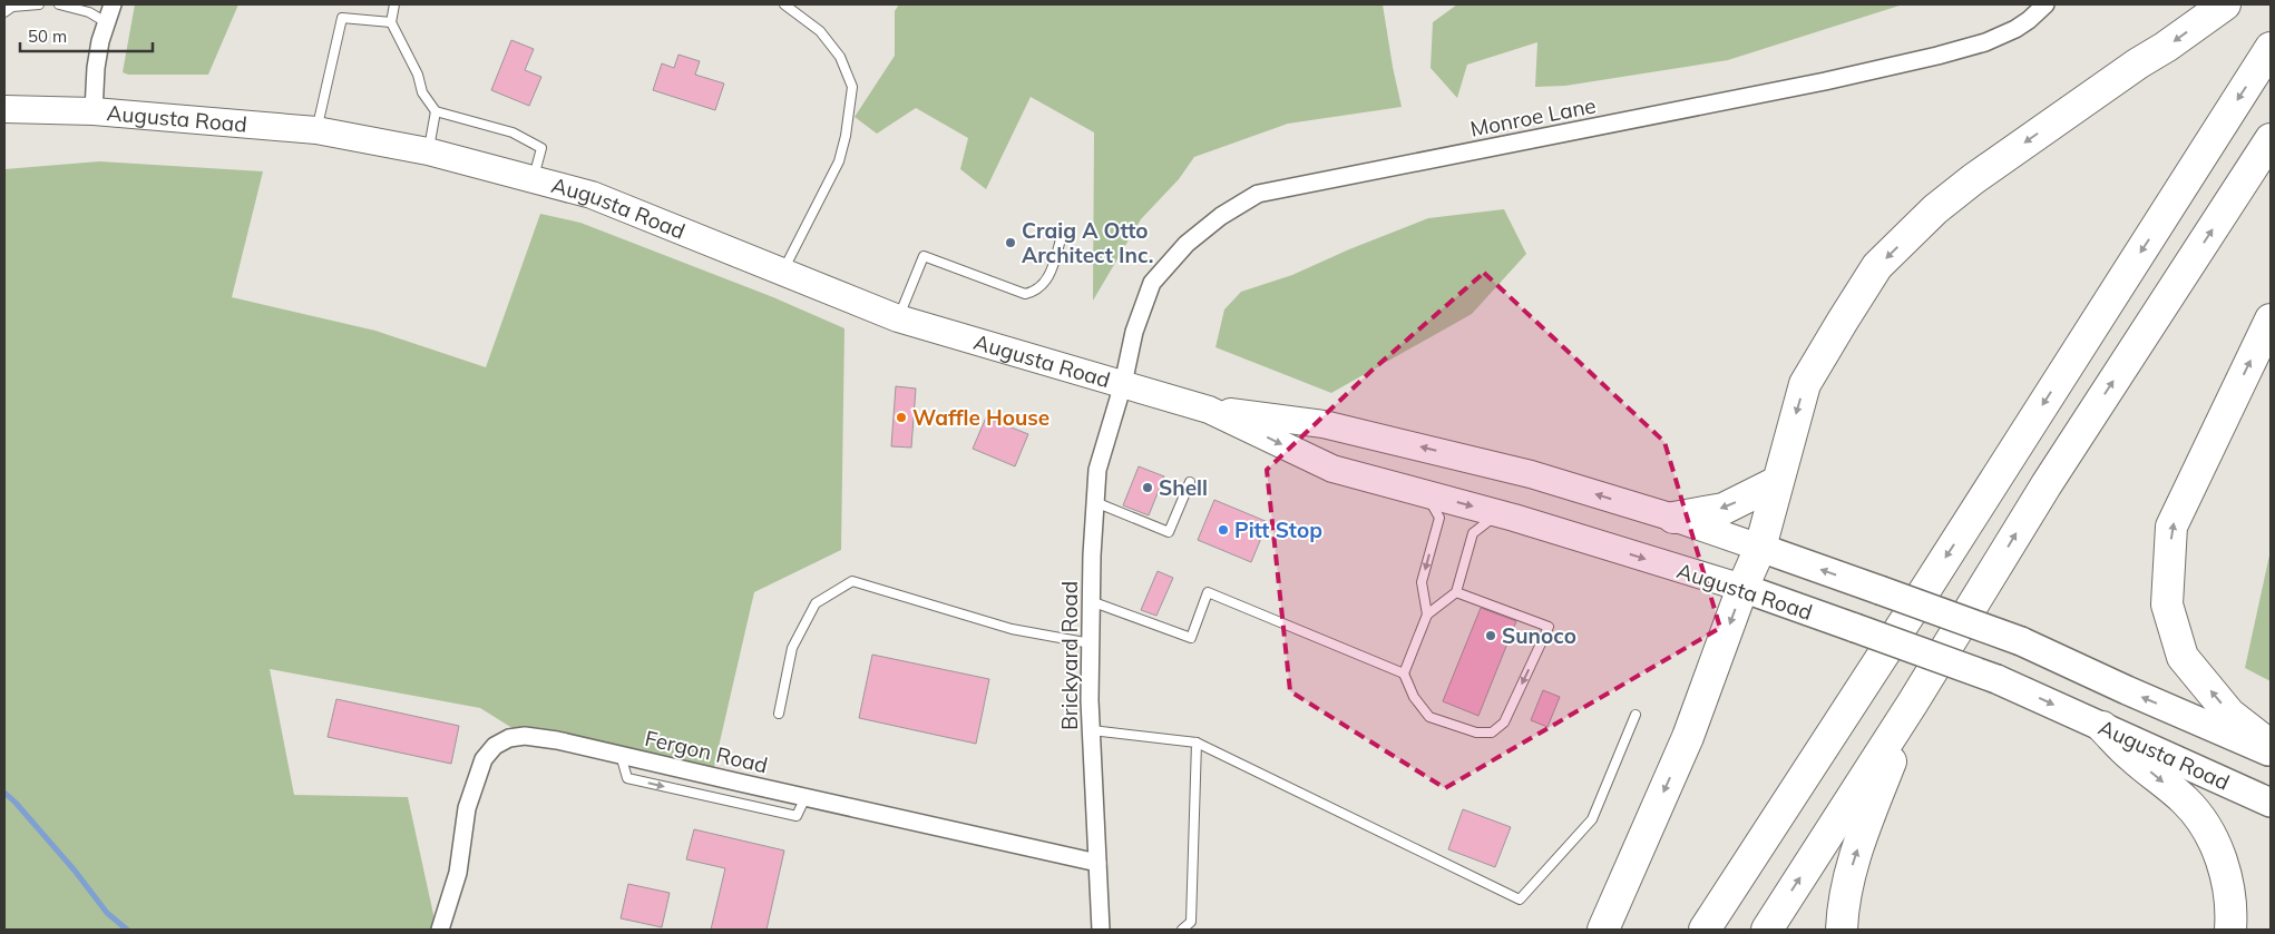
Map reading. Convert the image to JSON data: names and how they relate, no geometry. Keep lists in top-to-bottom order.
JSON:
{
  "streets": {
    "highway": ["Augusta Road"],
    "street": ["Monroe Lane", "Brickyard Road", "Fergon Road"]
  },
  "crossings": [
    ["Monroe Lane", "Augusta Road"],
    ["Monroe Lane", "Brickyard Road"],
    ["Augusta Road", "Brickyard Road"],
    ["Brickyard Road", "Fergon Road"]
  ],
  "places": [
    "Craig A Otto Architect Inc.",
    "Waffle House",
    "Shell",
    "Pitt Stop",
    "Sunoco"
  ],
  "scale_bar": "50 m"
}
